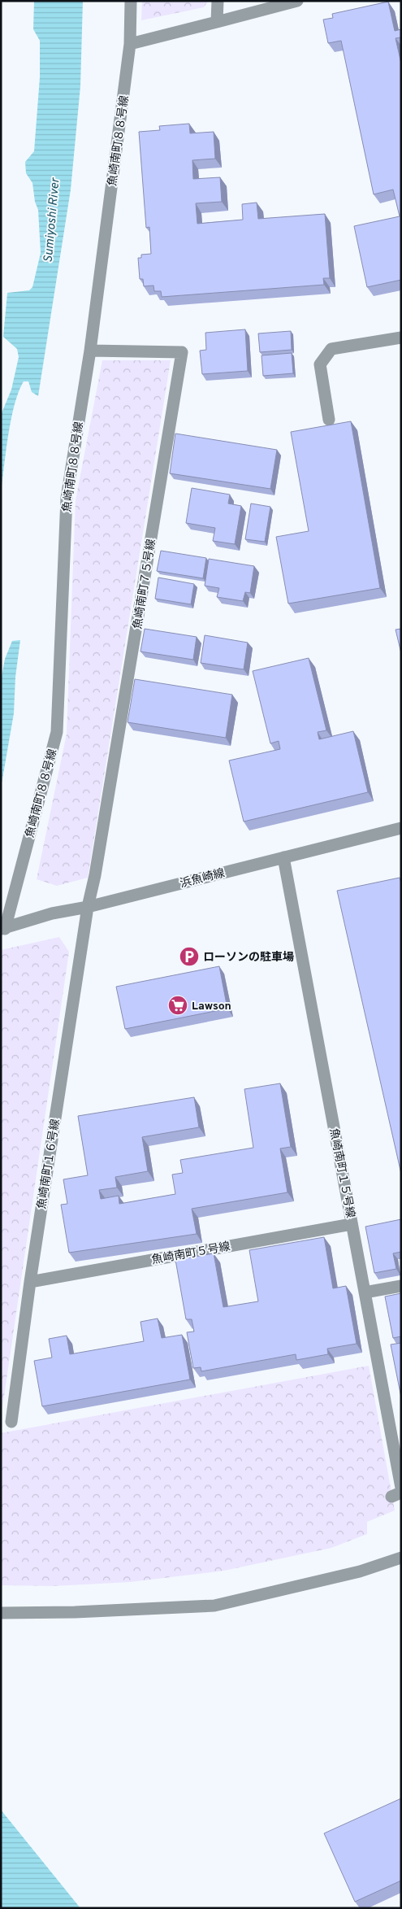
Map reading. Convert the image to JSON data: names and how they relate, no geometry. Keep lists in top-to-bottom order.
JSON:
{
  "streets": {
    "street": [
      "魚崎南町８８号線",
      "魚崎南町７５号線",
      "浜魚崎線",
      "魚崎南町１６号線",
      "魚崎南町１５号線",
      "魚崎南町５号線"
    ]
  },
  "crossings": [
    ["魚崎南町８８号線", "魚崎南町７５号線"],
    ["魚崎南町８８号線", "浜魚崎線"],
    ["魚崎南町７５号線", "浜魚崎線"],
    ["魚崎南町７５号線", "魚崎南町１６号線"],
    ["浜魚崎線", "魚崎南町１６号線"],
    ["浜魚崎線", "魚崎南町１５号線"],
    ["魚崎南町１６号線", "魚崎南町５号線"],
    ["魚崎南町１５号線", "魚崎南町５号線"]
  ],
  "water": ["Sumiyoshi River"],
  "places": {
    "parking": ["ローソンの駐車場"],
    "supermarket": ["Lawson"]
  }
}
